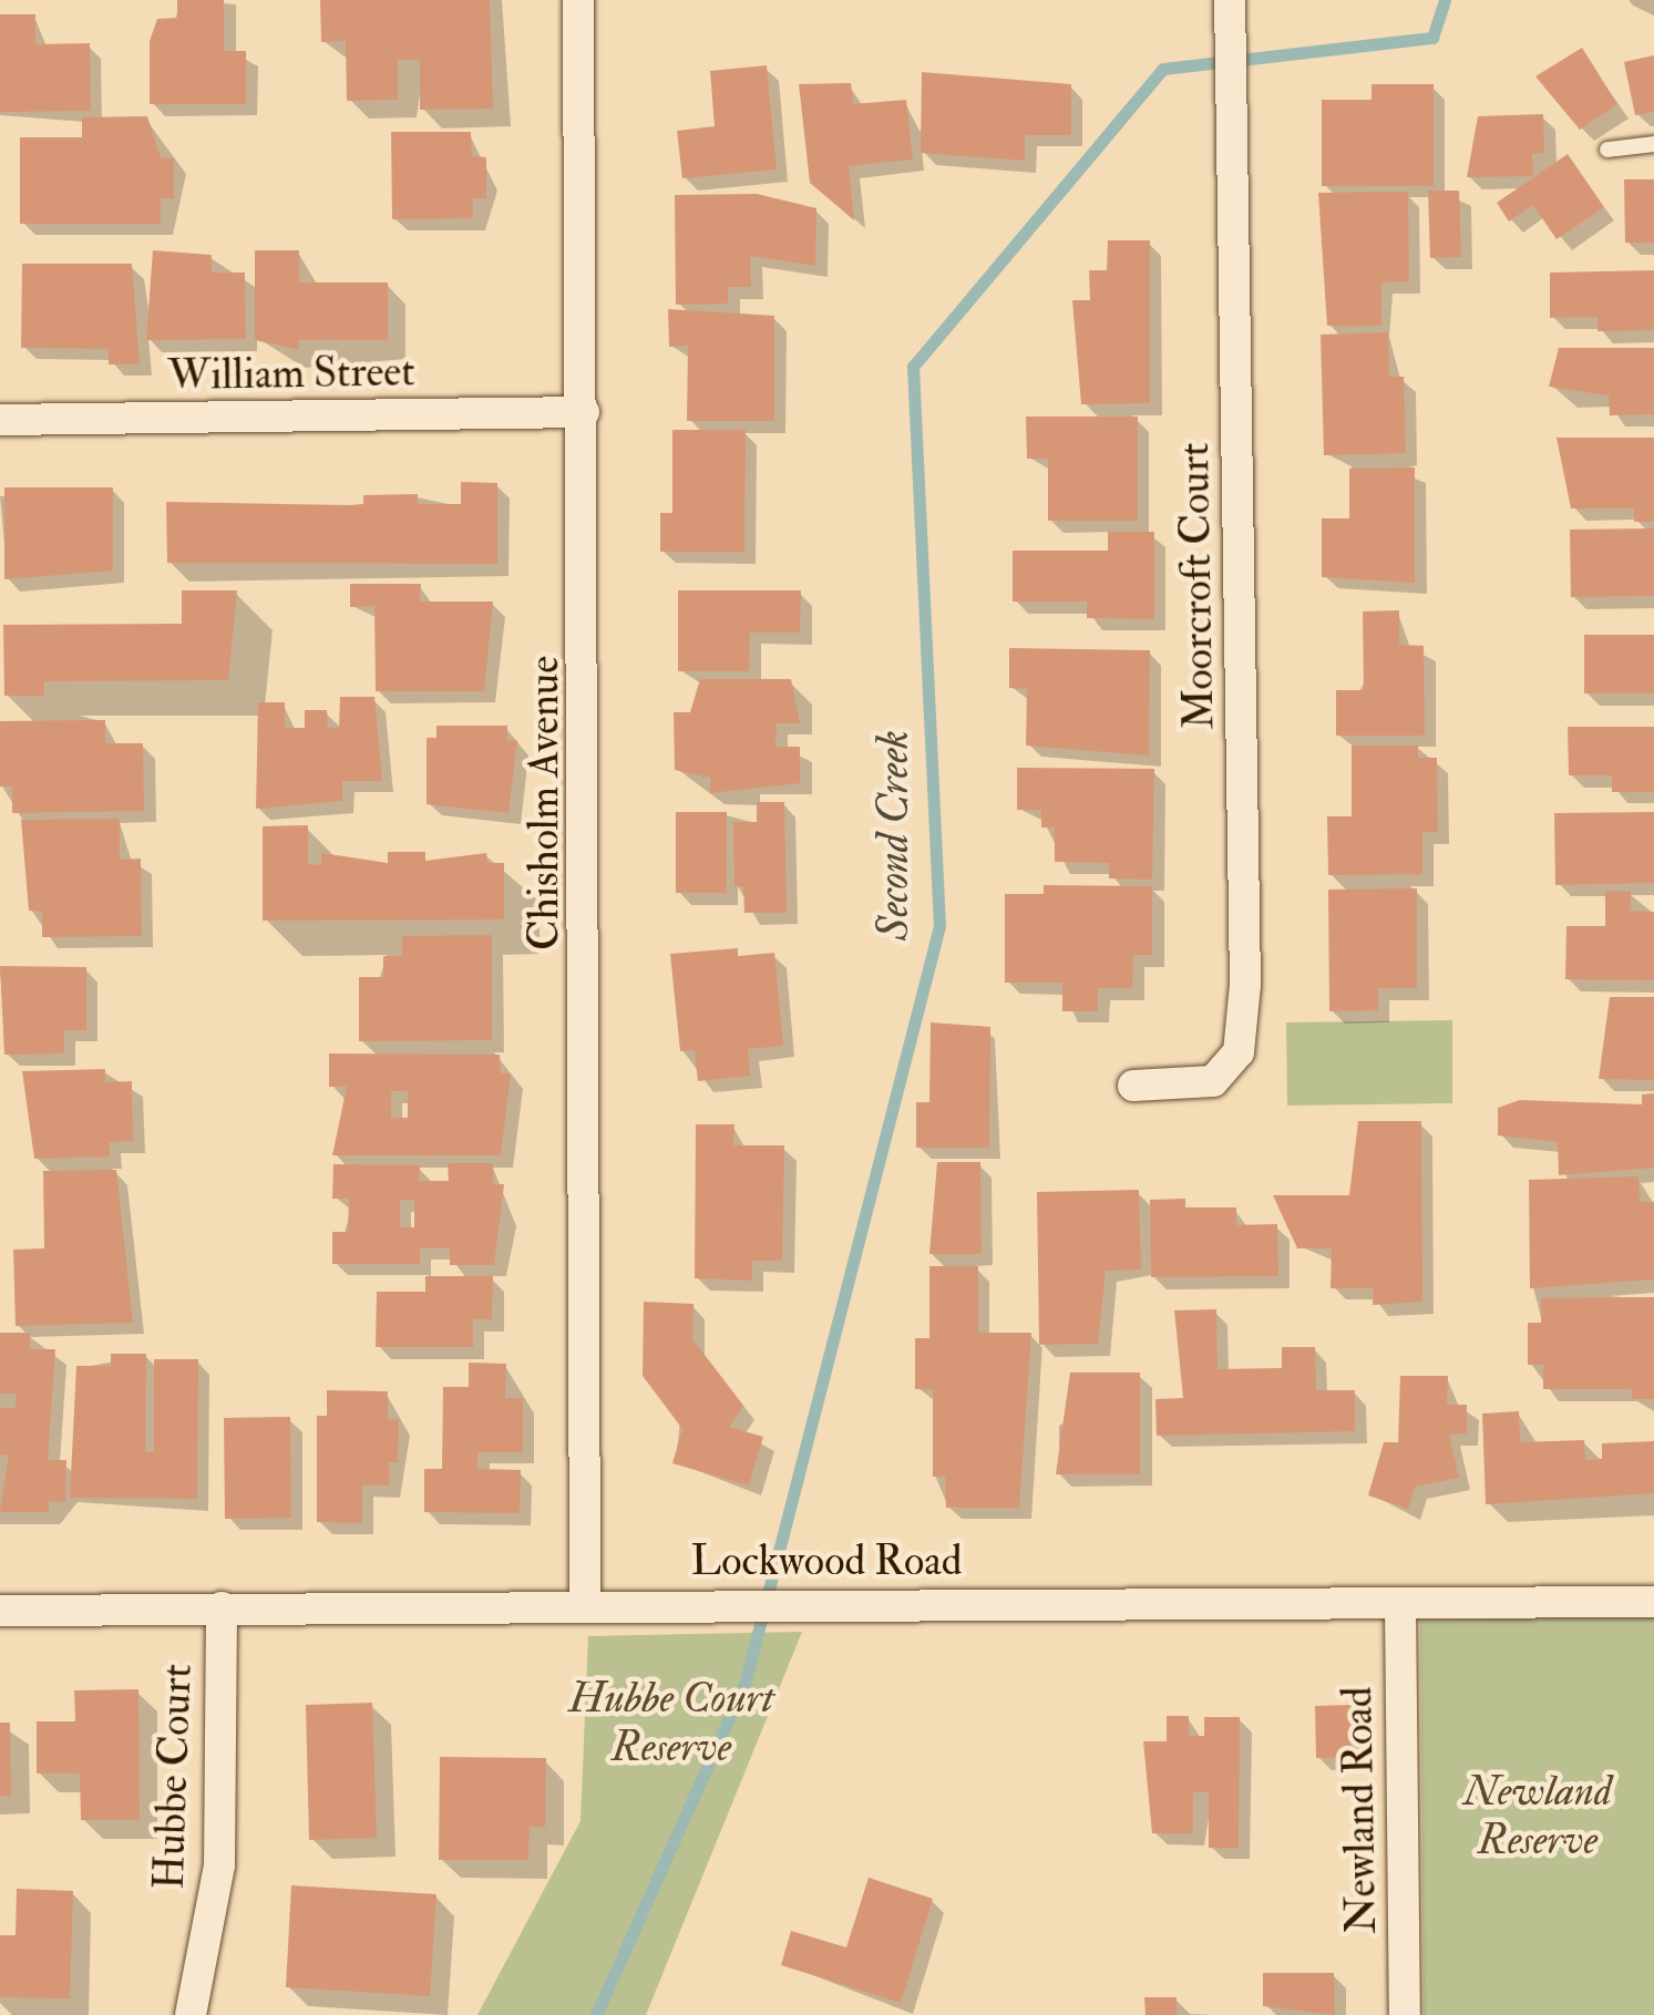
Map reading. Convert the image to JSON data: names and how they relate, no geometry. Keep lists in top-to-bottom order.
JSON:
{
  "streets": {
    "street": [
      "William Street",
      "Moorcroft Court",
      "Chisholm Avenue",
      "Lockwood Road",
      "Hubbe Court",
      "Newland Road"
    ]
  },
  "crossings": [
    ["William Street", "Chisholm Avenue"],
    ["Chisholm Avenue", "Lockwood Road"],
    ["Lockwood Road", "Hubbe Court"],
    ["Lockwood Road", "Newland Road"]
  ],
  "water": ["Second Creek"],
  "parks": ["Hubbe Court Reserve", "Newland Reserve"]
}
